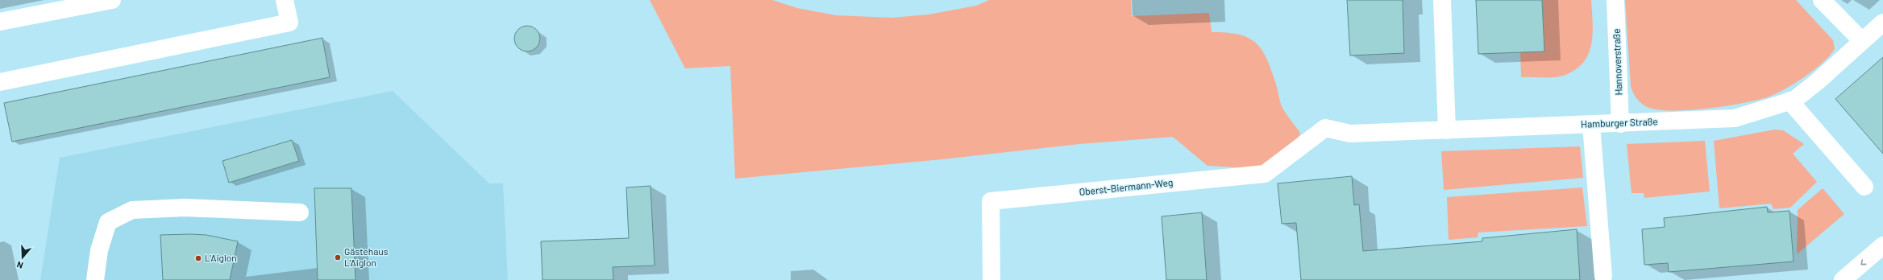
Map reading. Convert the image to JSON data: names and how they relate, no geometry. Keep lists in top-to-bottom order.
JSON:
{
  "streets": {
    "main road": ["Hannoverstraße", "Hamburger Straße", "Oberst-Biermann-Weg"]
  },
  "crossings": [
    ["Hannoverstraße", "Hamburger Straße"],
    ["Hamburger Straße", "Oberst-Biermann-Weg"]
  ],
  "places": ["Gästehaus L’Aiglon", "L'Aiglon"],
  "north": "bottom"
}
